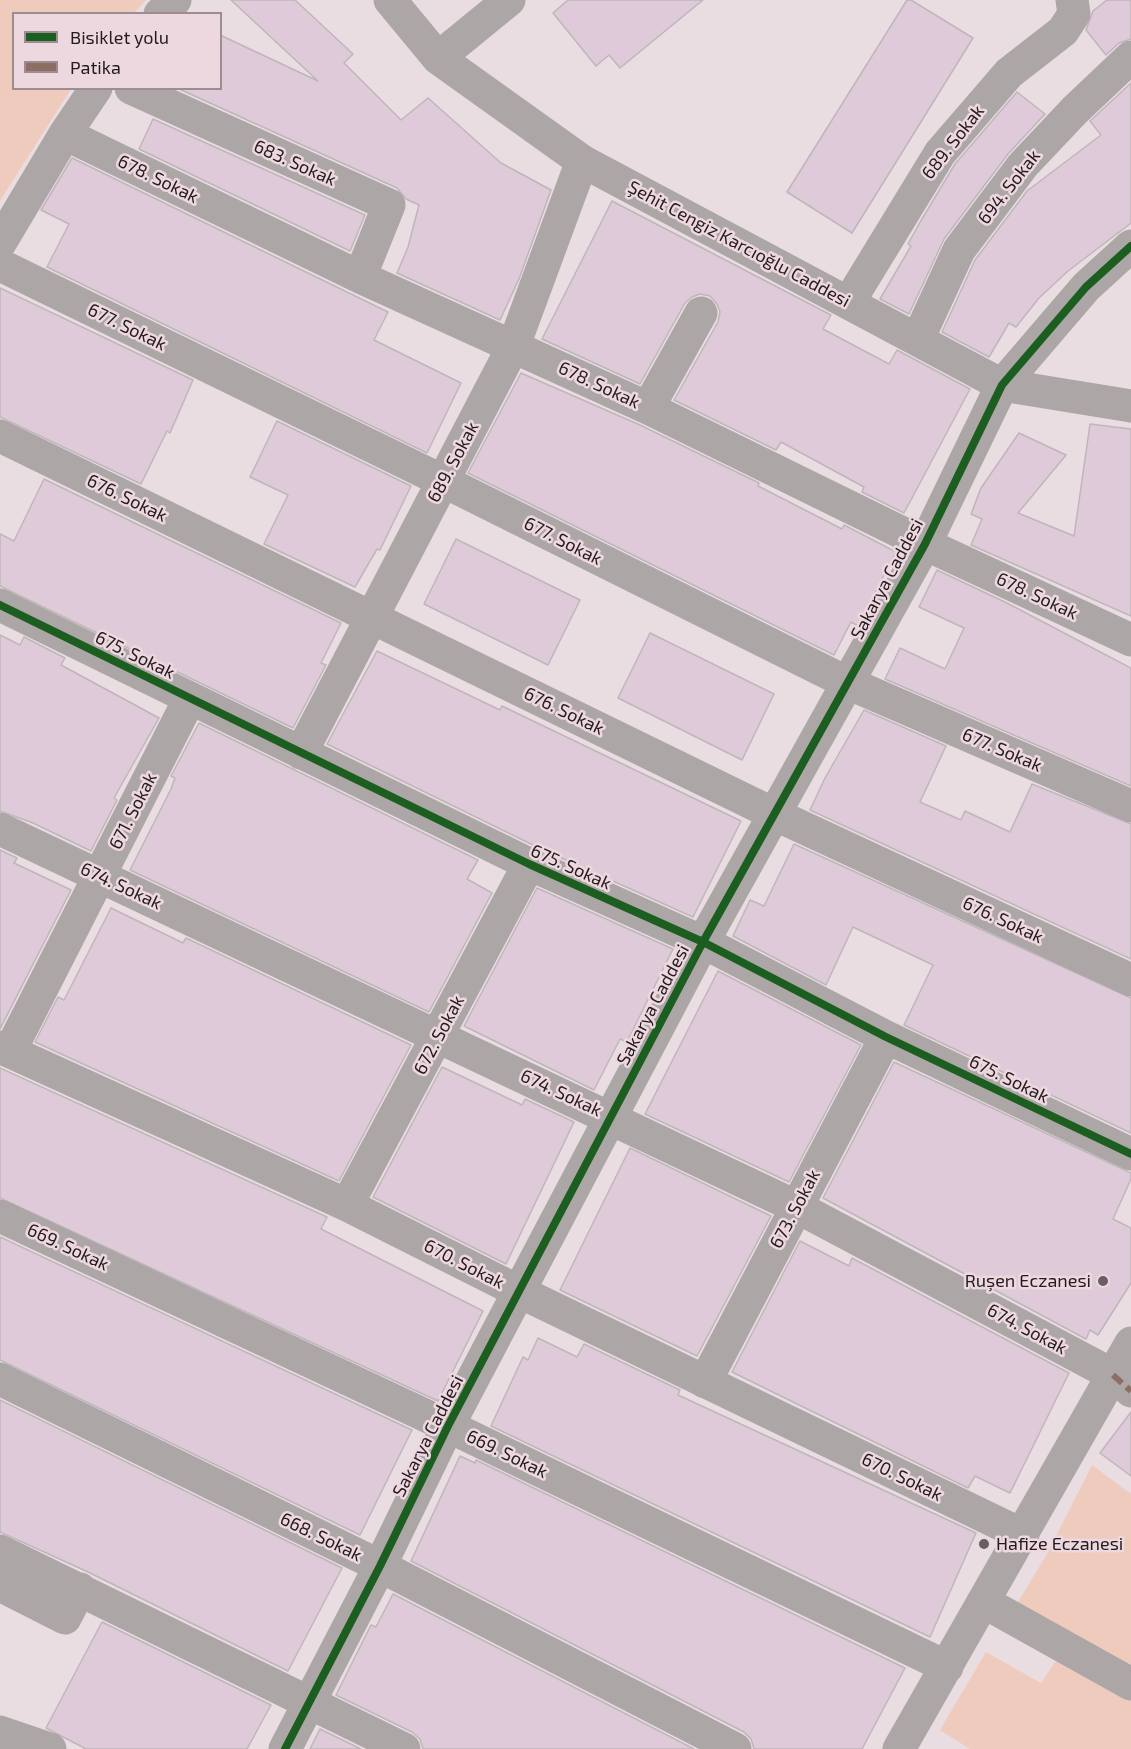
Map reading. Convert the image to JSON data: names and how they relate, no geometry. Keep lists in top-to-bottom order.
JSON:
{
  "streets": {
    "street": [
      "689. Sokak",
      "683. Sokak",
      "678. Sokak",
      "694. Sokak",
      "Şehit Cengiz Karcıoğlu Caddesi",
      "677. Sokak",
      "676. Sokak",
      "Sakarya Caddesi",
      "675. Sokak",
      "671. Sokak",
      "674. Sokak",
      "672. Sokak",
      "673. Sokak",
      "669. Sokak",
      "670. Sokak",
      "668. Sokak"
    ]
  },
  "crossings": [
    ["689. Sokak", "678. Sokak"],
    ["689. Sokak", "Şehit Cengiz Karcıoğlu Caddesi"],
    ["689. Sokak", "677. Sokak"],
    ["689. Sokak", "676. Sokak"],
    ["689. Sokak", "675. Sokak"],
    ["683. Sokak", "678. Sokak"],
    ["678. Sokak", "Sakarya Caddesi"],
    ["694. Sokak", "Şehit Cengiz Karcıoğlu Caddesi"],
    ["Şehit Cengiz Karcıoğlu Caddesi", "Sakarya Caddesi"],
    ["677. Sokak", "Sakarya Caddesi"],
    ["676. Sokak", "Sakarya Caddesi"],
    ["Sakarya Caddesi", "675. Sokak"],
    ["Sakarya Caddesi", "674. Sokak"],
    ["Sakarya Caddesi", "669. Sokak"],
    ["Sakarya Caddesi", "670. Sokak"],
    ["Sakarya Caddesi", "668. Sokak"],
    ["675. Sokak", "671. Sokak"],
    ["675. Sokak", "672. Sokak"],
    ["675. Sokak", "673. Sokak"],
    ["671. Sokak", "674. Sokak"],
    ["671. Sokak", "670. Sokak"],
    ["674. Sokak", "672. Sokak"],
    ["674. Sokak", "673. Sokak"],
    ["672. Sokak", "670. Sokak"],
    ["673. Sokak", "670. Sokak"]
  ],
  "places": ["Ruşen Eczanesi", "Hafize Eczanesi"],
  "legend": ["Bisiklet yolu", "Patika"]
}
